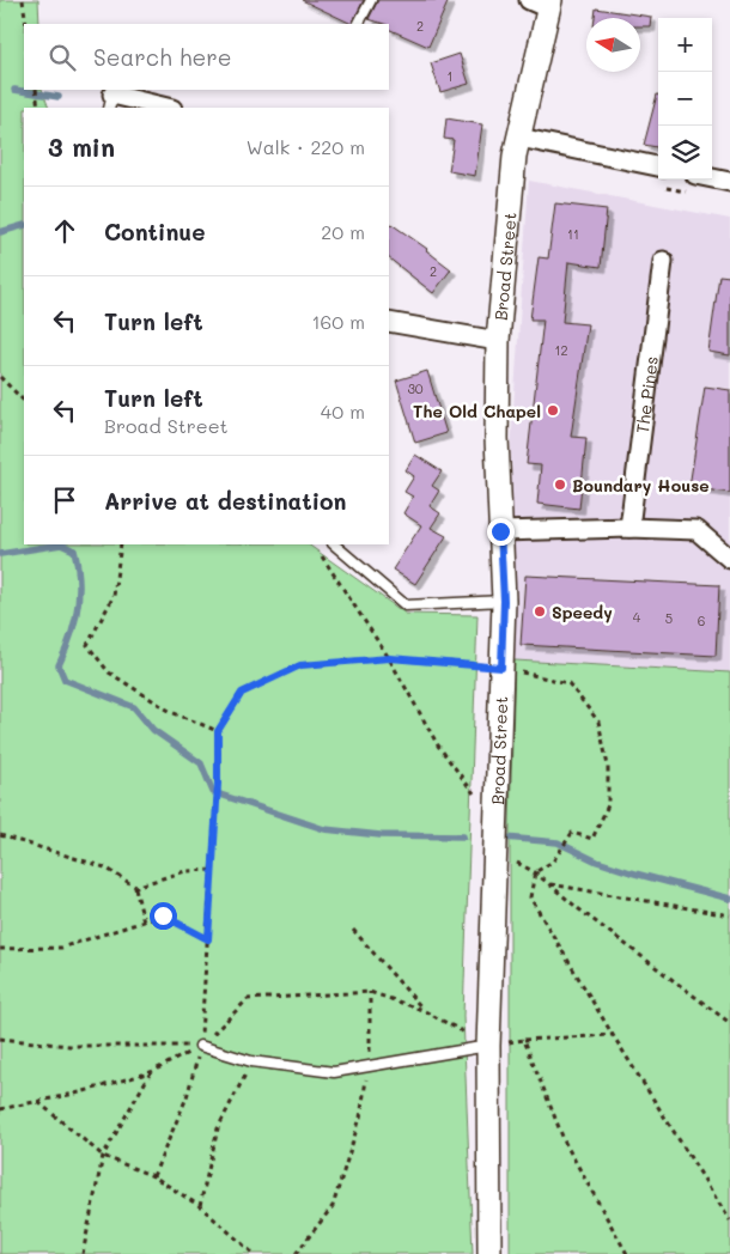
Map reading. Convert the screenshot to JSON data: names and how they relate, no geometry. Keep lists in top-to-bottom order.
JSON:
{
  "streets": {
    "street": ["Broad Street", "The Pines"]
  },
  "places": ["The Old Chapel", "Boundary House", "Speedy"],
  "house_numbers": [
    "2",
    "1",
    "11",
    "2",
    "12",
    "30",
    "4",
    "5",
    "6"
  ],
  "north": "left",
  "page": {
    "map_buttons": ["+", "−"],
    "search": "Search here",
    "heading": ["3 min", "Walk · 220 m"],
    "list": [
      ["Continue", "20 m"],
      ["Turn left", "160 m"],
      ["Turn left", "Broad Street", "40 m"],
      "Arrive at destination"
    ]
  }
}
